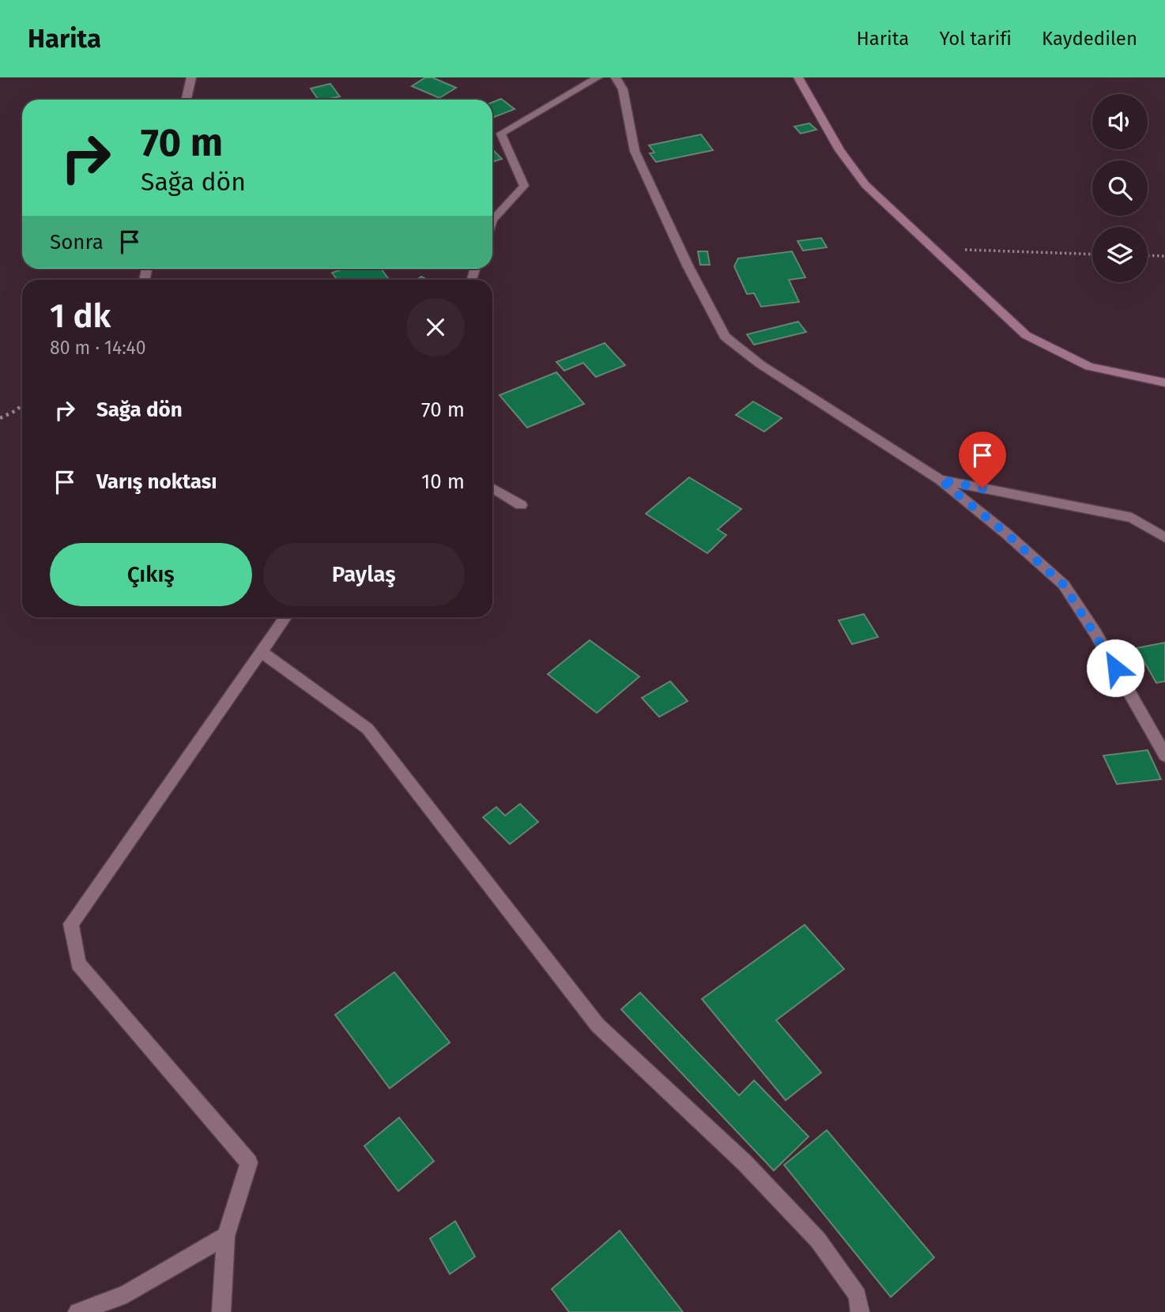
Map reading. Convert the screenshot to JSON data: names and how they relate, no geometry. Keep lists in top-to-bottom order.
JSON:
{
  "page": {
    "header": "Harita",
    "nav": ["Harita", "Yol tarifi", "Kaydedilen"],
    "turn": ["70 m", "Sağa dön"],
    "then": "Sonra",
    "heading": ["1 dk", "80 m · 14:40"],
    "list": [
      {
        "name": "Sağa dön",
        "value": "70 m"
      },
      {
        "name": "Varış noktası",
        "value": "10 m"
      }
    ],
    "buttons": ["Çıkış", "Paylaş"]
  }
}
